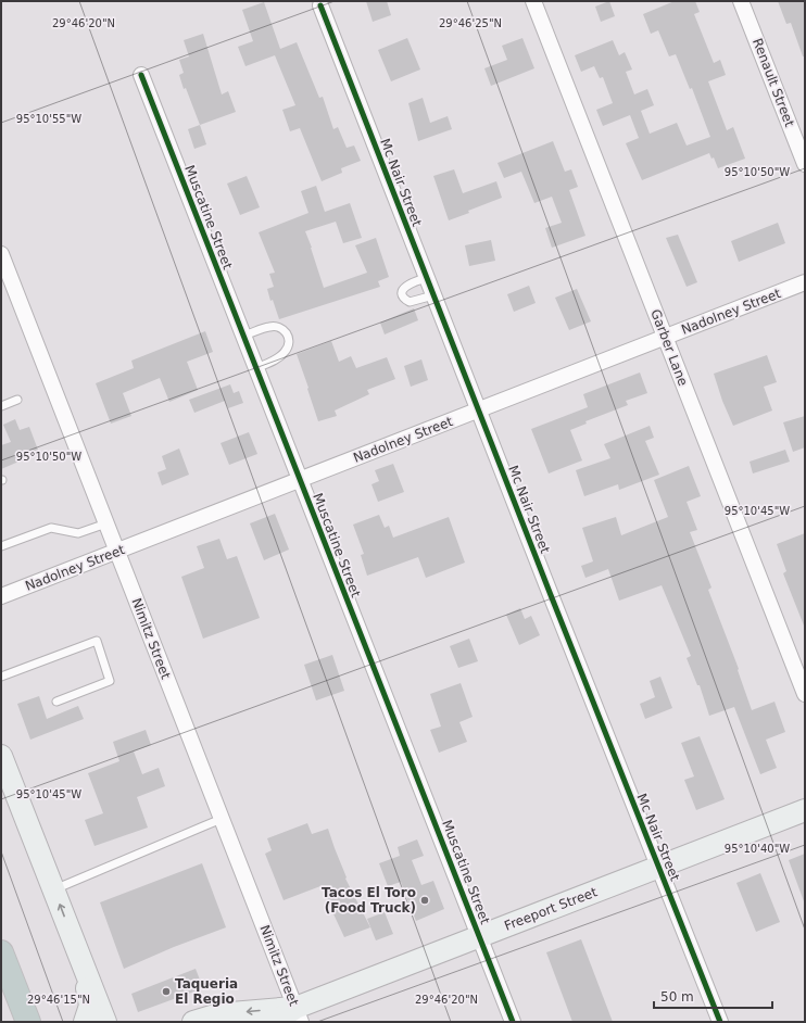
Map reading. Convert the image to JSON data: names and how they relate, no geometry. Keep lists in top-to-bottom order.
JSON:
{
  "streets": {
    "main road": ["Freeport Street"],
    "street": [
      "Renault Street",
      "Mc Nair Street",
      "Muscatine Street",
      "Nadolney Street",
      "Garber Lane",
      "Nimitz Street"
    ]
  },
  "crossings": [
    ["Mc Nair Street", "Nadolney Street"],
    ["Mc Nair Street", "Freeport Street"],
    ["Muscatine Street", "Nadolney Street"],
    ["Muscatine Street", "Freeport Street"],
    ["Nadolney Street", "Garber Lane"],
    ["Nadolney Street", "Nimitz Street"],
    ["Nimitz Street", "Freeport Street"]
  ],
  "places": ["Tacos El Toro (Food Truck)", "Taqueria El Regio"],
  "scale_bar": "50 m",
  "coordinates": [
    "29°46'20\"N",
    "29°46'25\"N",
    "95°10'55\"W",
    "95°10'50\"W",
    "95°10'45\"W",
    "95°10'40\"W",
    "29°46'15\"N"
  ]
}
